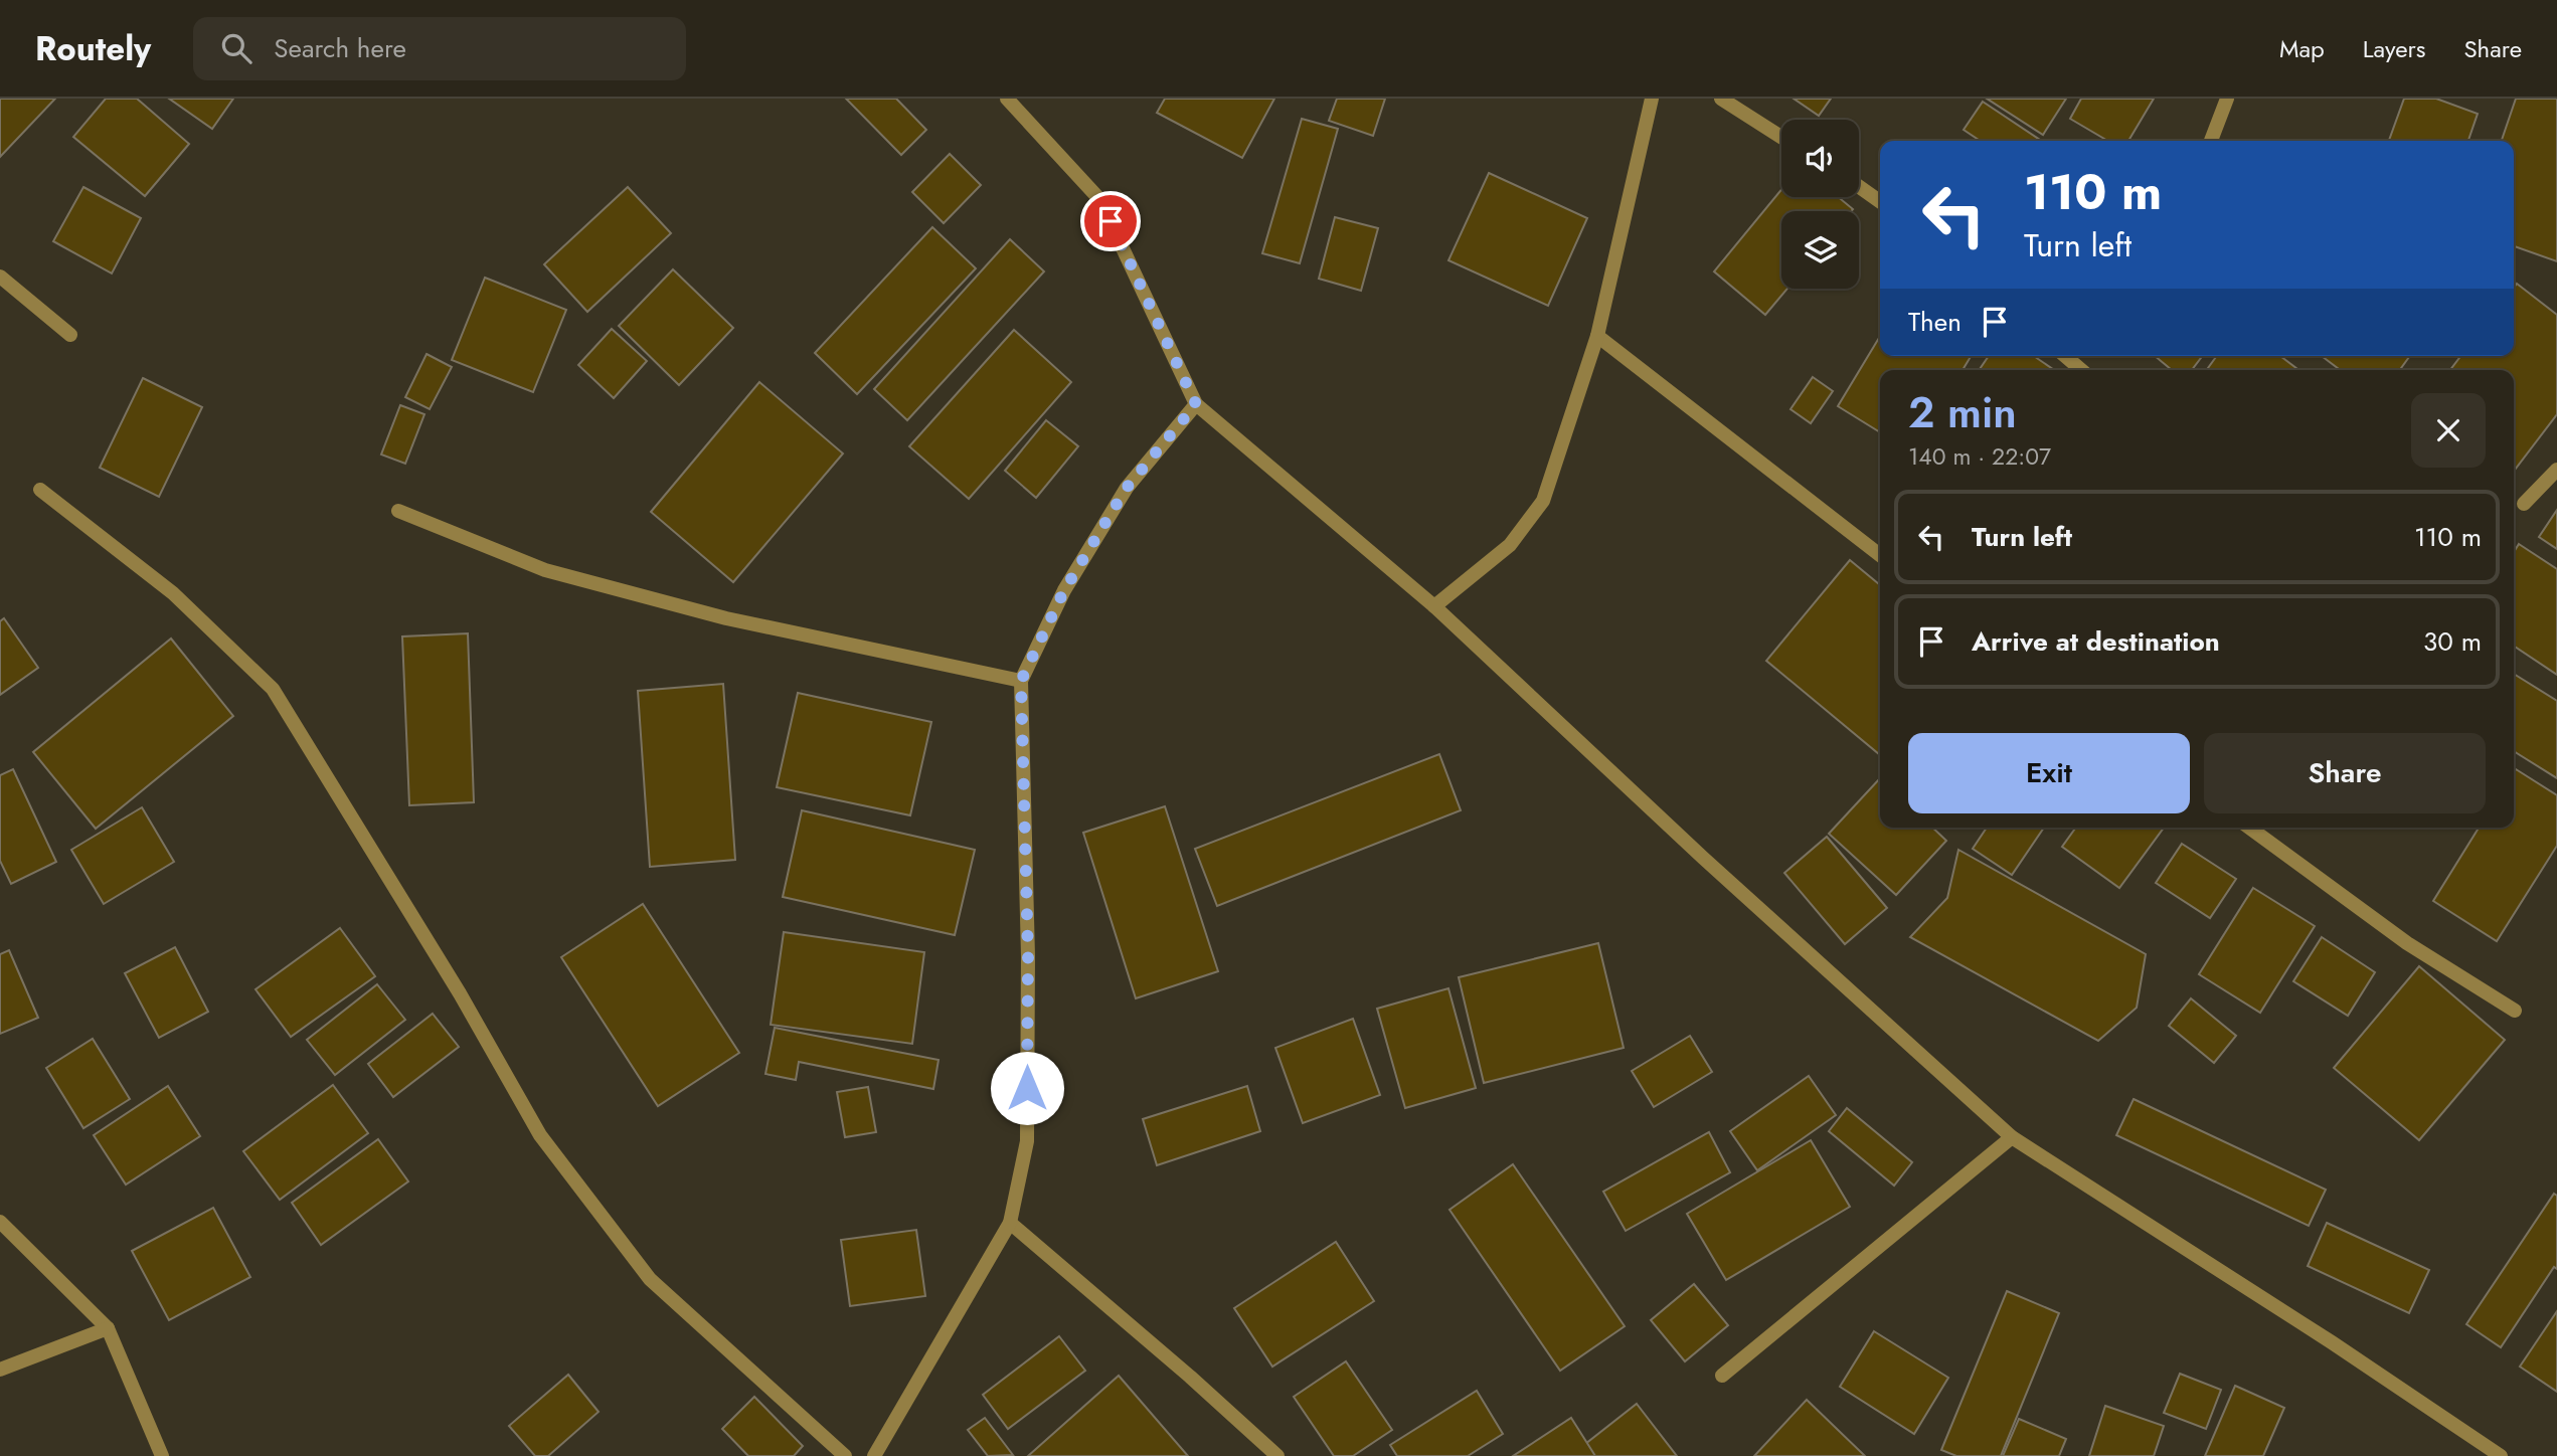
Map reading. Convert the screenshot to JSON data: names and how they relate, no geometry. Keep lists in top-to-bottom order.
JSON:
{
  "page": {
    "header": "Routely",
    "search": "Search here",
    "nav": ["Map", "Layers", "Share"],
    "turn": ["110 m", "Turn left"],
    "then": "Then",
    "heading": ["2 min", "140 m · 22:07"],
    "list": [
      {
        "name": "Turn left",
        "value": "110 m"
      },
      {
        "name": "Arrive at destination",
        "value": "30 m"
      }
    ],
    "buttons": ["Exit", "Share"]
  }
}
